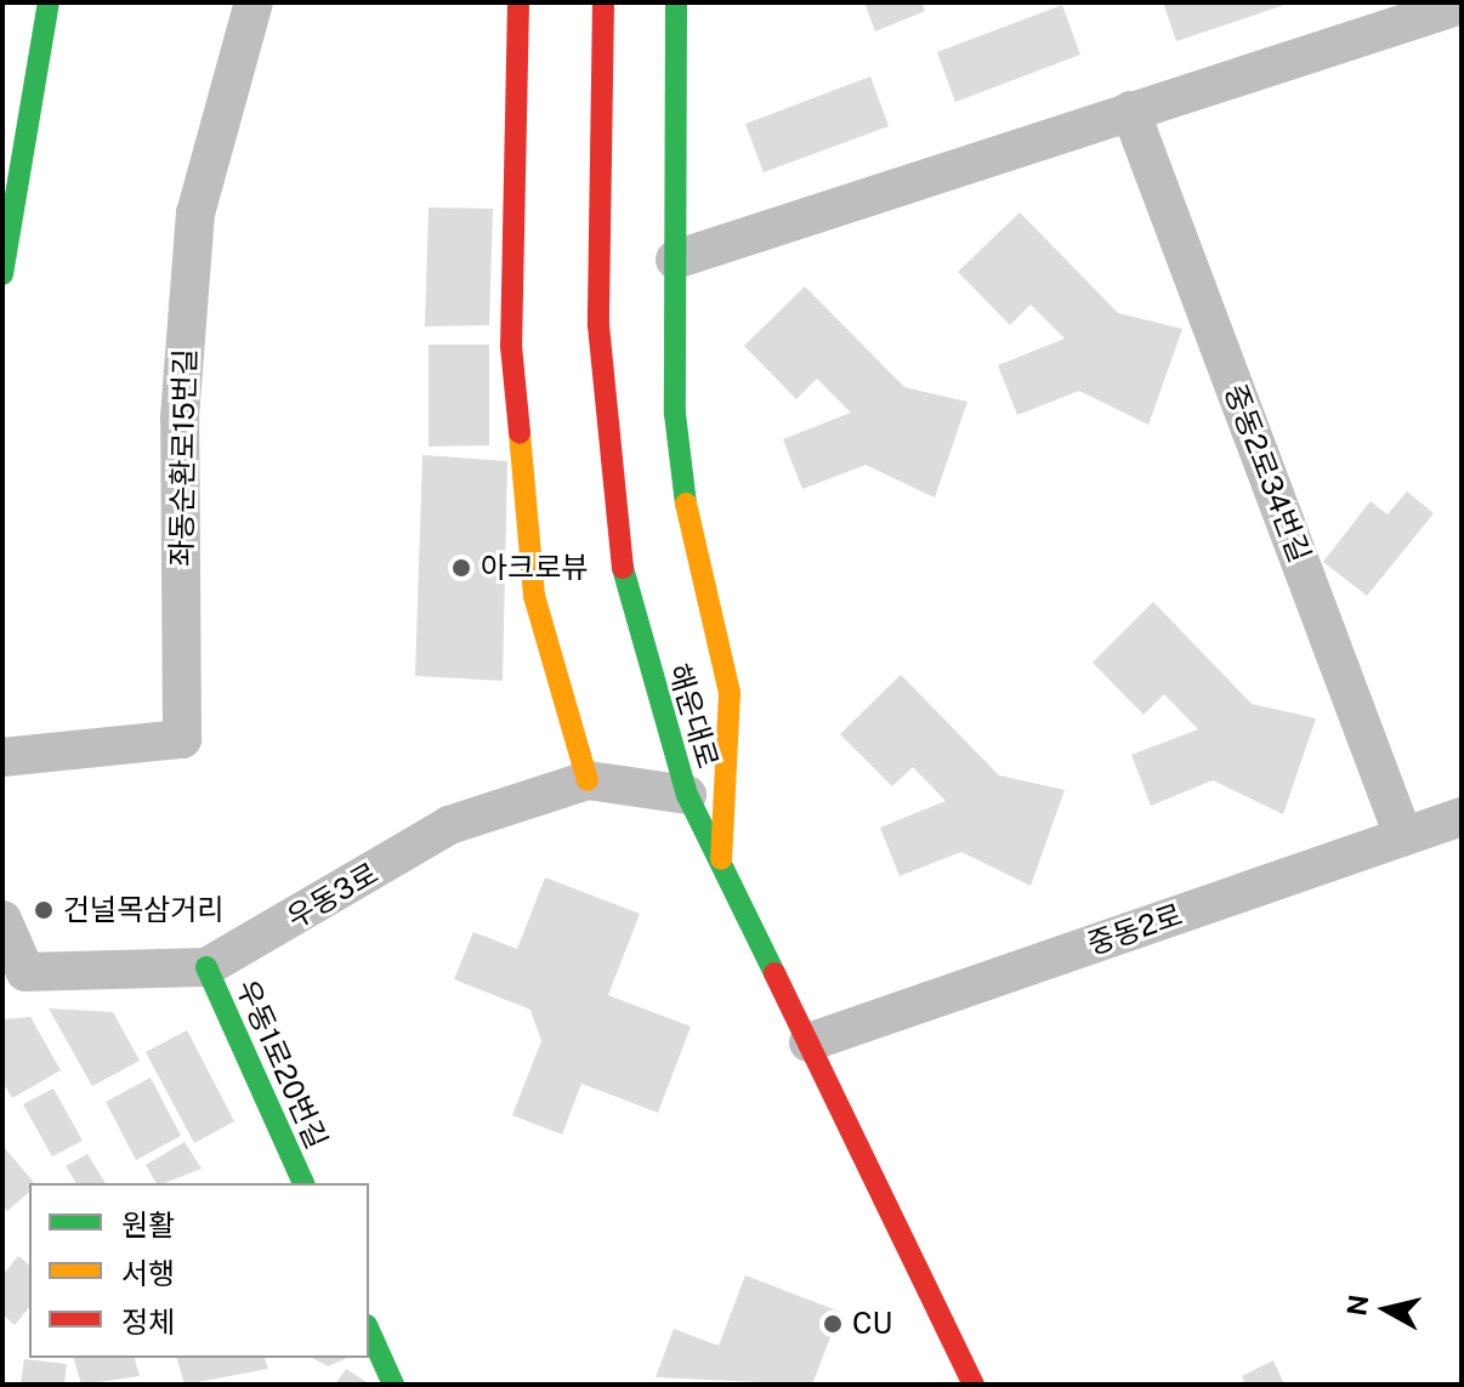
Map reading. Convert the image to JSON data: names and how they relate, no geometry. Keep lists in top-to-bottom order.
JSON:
{
  "streets": {
    "street": [
      "좌동순환로15번길",
      "중동2로34번길",
      "해운대로",
      "우동3로",
      "중동2로",
      "우동1로20번길"
    ]
  },
  "crossings": [
    ["중동2로34번길", "중동2로"],
    ["해운대로", "우동3로"],
    ["해운대로", "중동2로"],
    ["우동3로", "우동1로20번길"]
  ],
  "places": ["아크로뷰", "건널목삼거리", "CU"],
  "legend": ["원활", "서행", "정체"],
  "north": "left"
}
